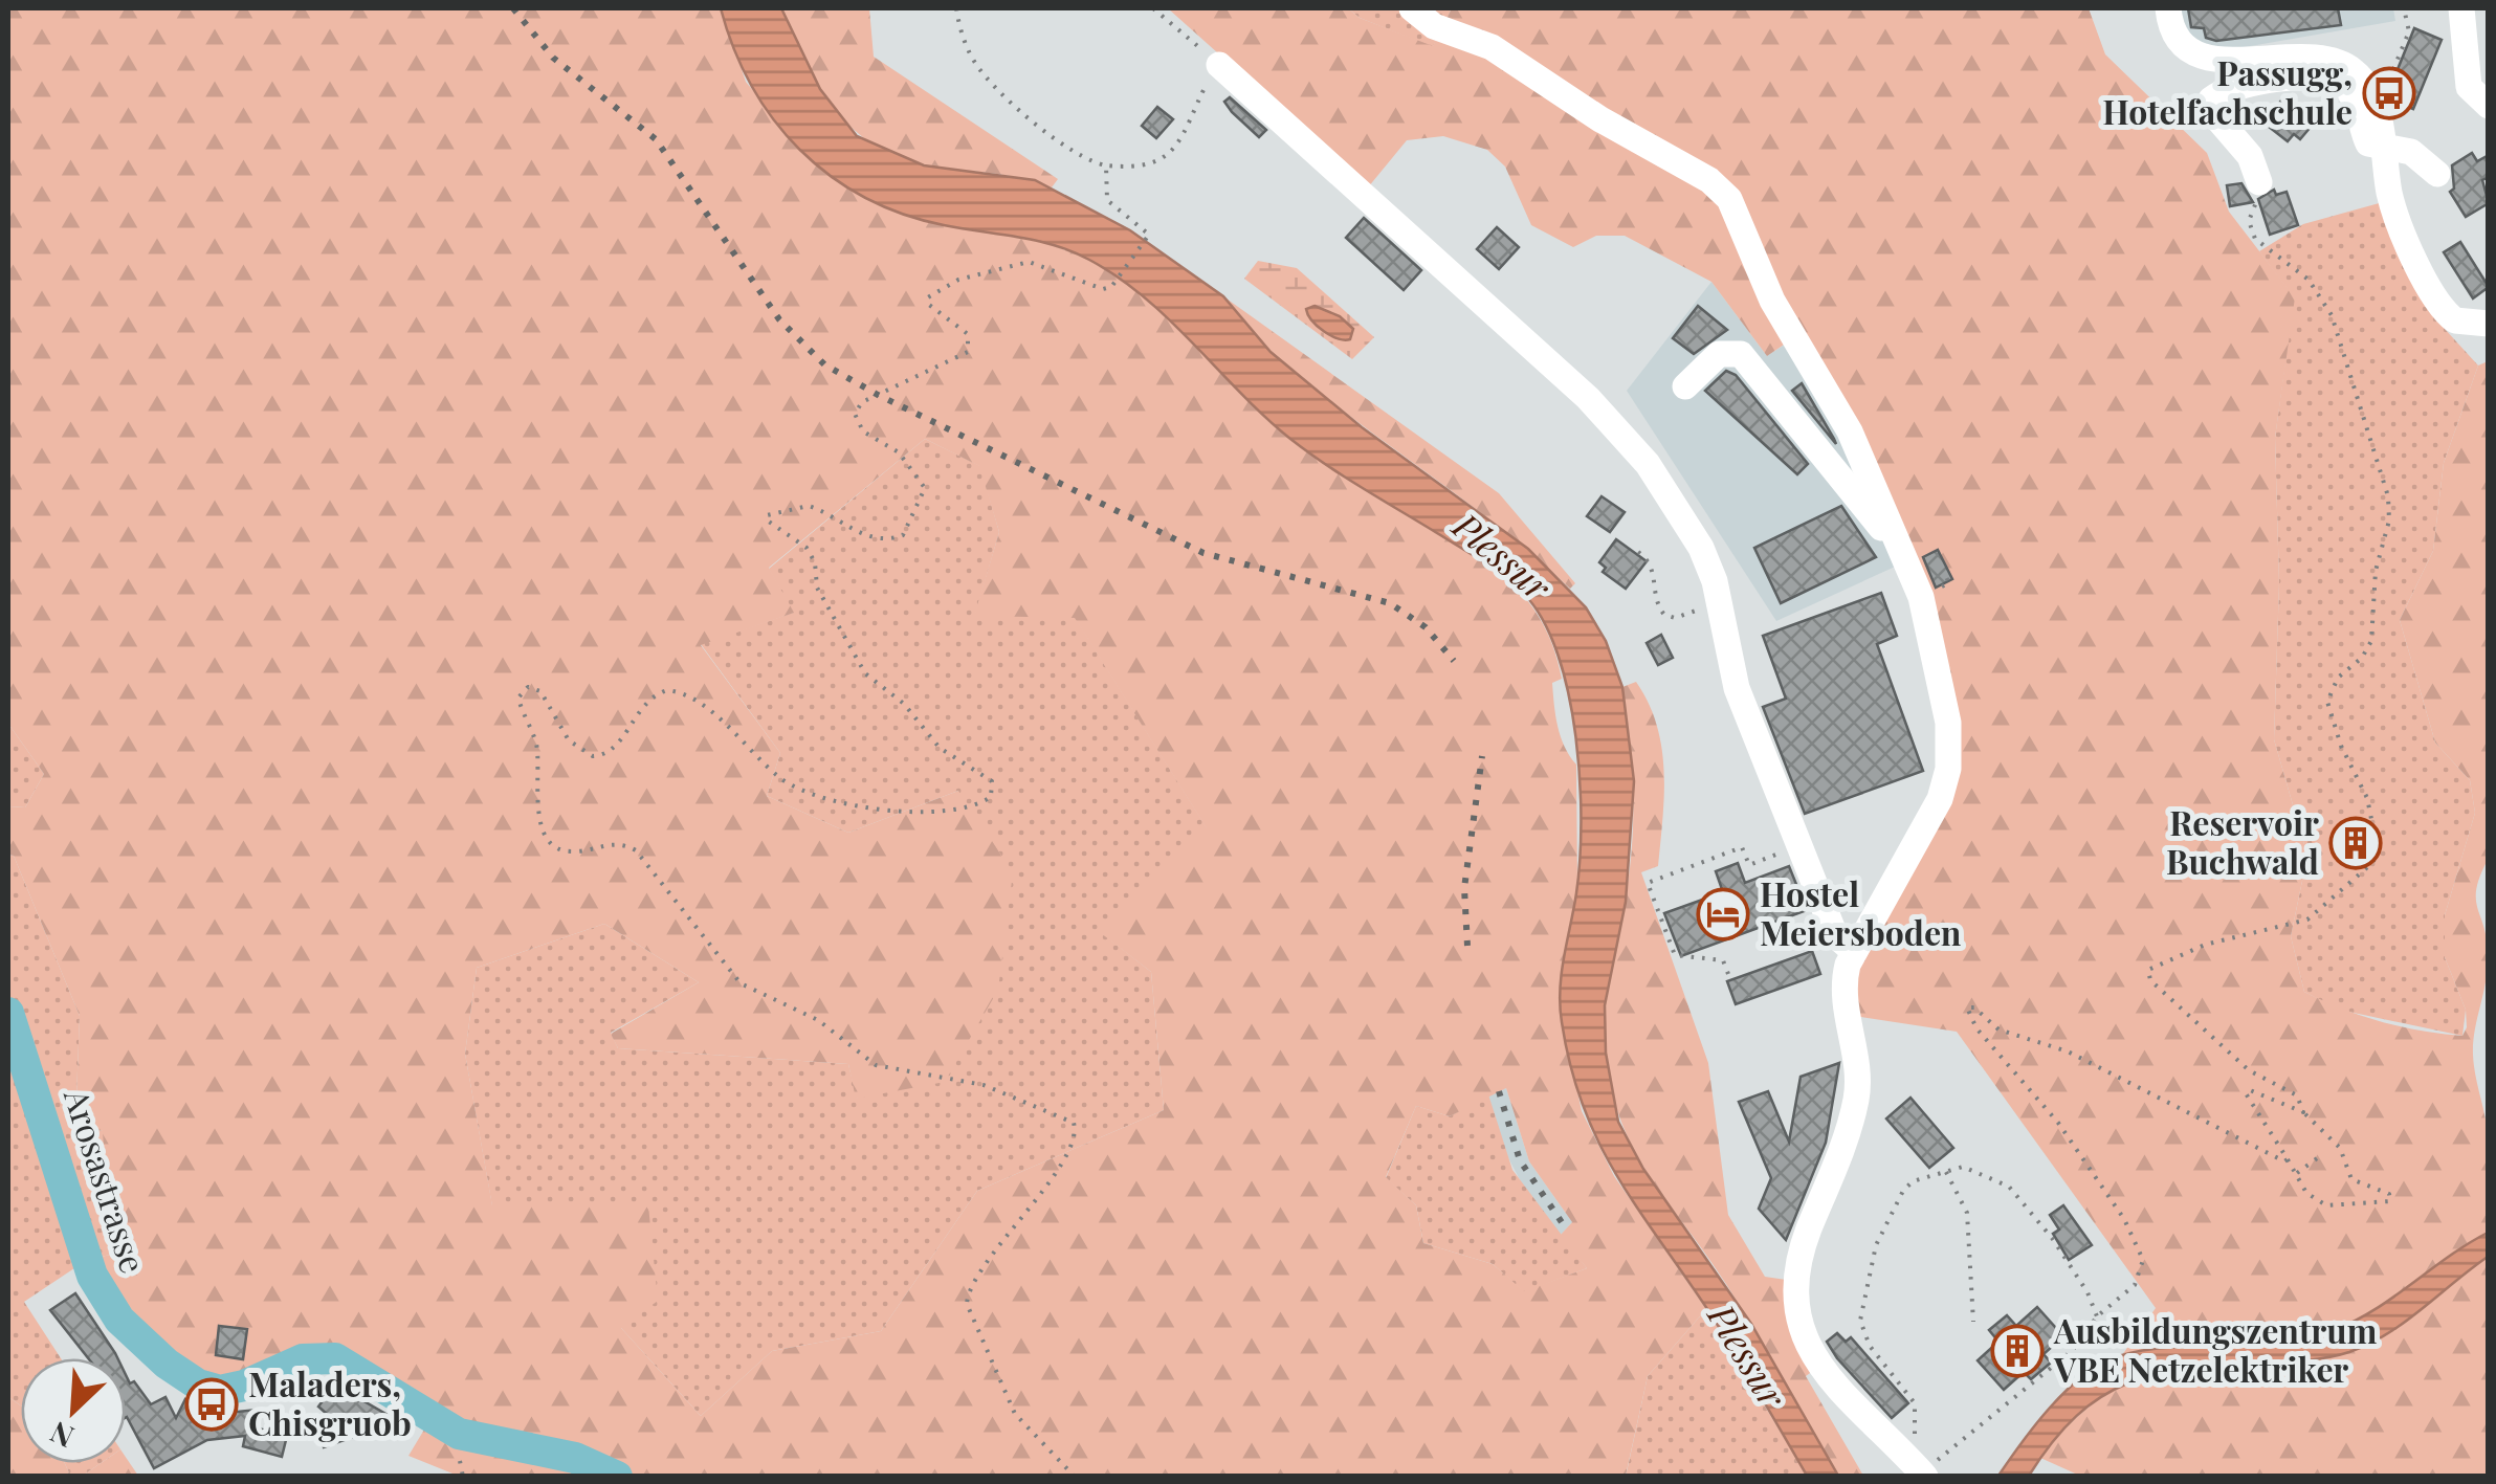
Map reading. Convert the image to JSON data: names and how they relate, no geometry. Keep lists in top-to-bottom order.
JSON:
{
  "streets": {
    "main road": ["Arosastrasse"]
  },
  "water": ["Plessur"],
  "places": {
    "bus stop": ["Passugg, Hotelfachschule", "Maladers, Chisgruob"],
    "building": ["Reservoir Buchwald", "Ausbildungszentrum VBE Netzelektriker"],
    "hotel": ["Hostel Meiersboden"]
  },
  "north": "bottom left"
}
